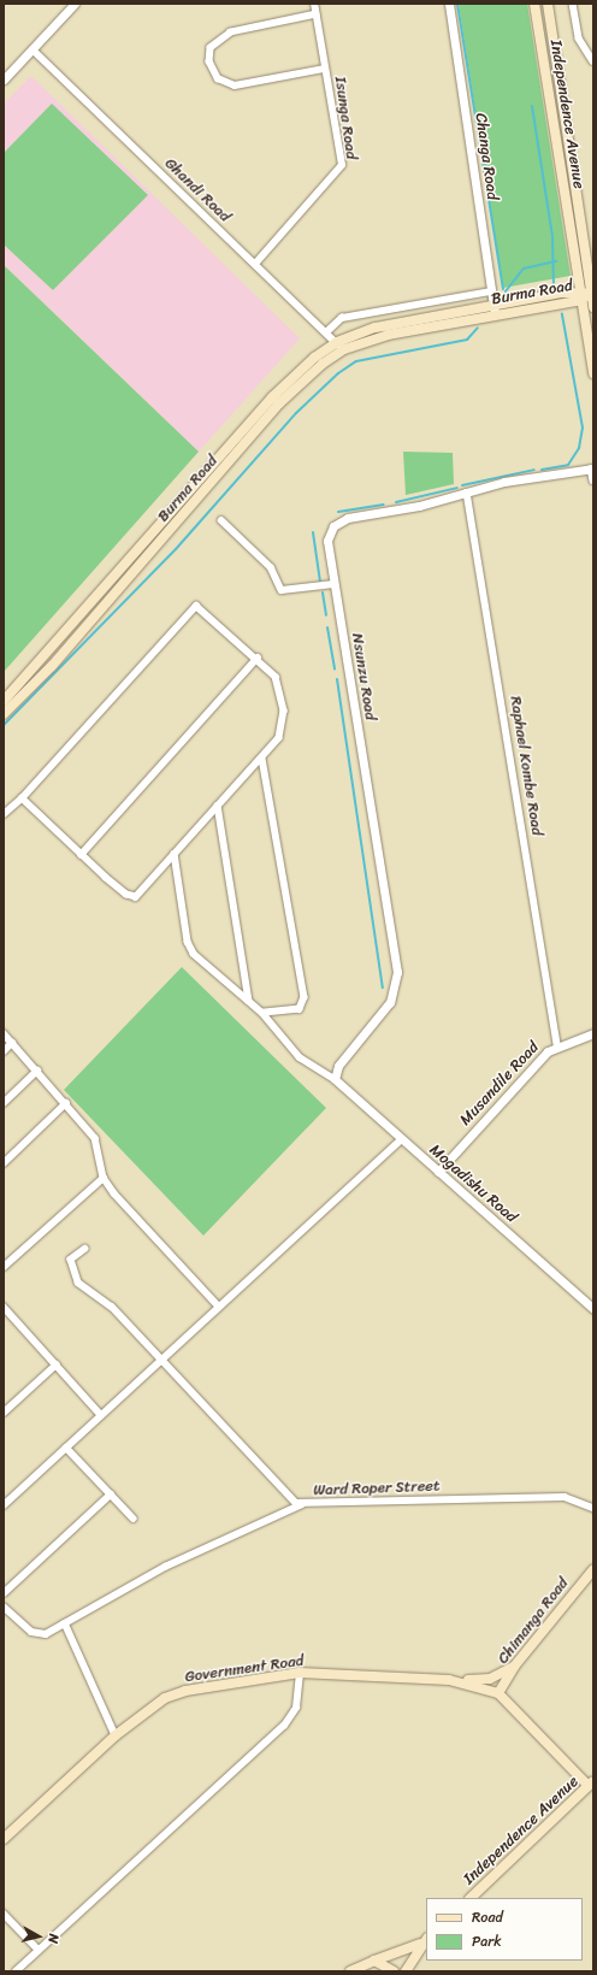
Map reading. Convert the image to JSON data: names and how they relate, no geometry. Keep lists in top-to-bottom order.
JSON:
{
  "streets": {
    "main road": [
      "Independence Avenue",
      "Burma Road",
      "Chimanga Road",
      "Government Road"
    ],
    "street": [
      "Isunga Road",
      "Changa Road",
      "Ghandi Road",
      "Nsunzu Road",
      "Raphael Kombe Road",
      "Musandile Road",
      "Mogadishu Road",
      "Ward Roper Street"
    ]
  },
  "crossings": [
    ["Independence Avenue", "Burma Road"],
    ["Independence Avenue", "Government Road"],
    ["Isunga Road", "Ghandi Road"],
    ["Changa Road", "Burma Road"],
    ["Ghandi Road", "Burma Road"],
    ["Nsunzu Road", "Raphael Kombe Road"],
    ["Nsunzu Road", "Mogadishu Road"],
    ["Raphael Kombe Road", "Musandile Road"],
    ["Musandile Road", "Mogadishu Road"],
    ["Chimanga Road", "Government Road"]
  ],
  "legend": ["Road", "Park"],
  "north": "right"
}
